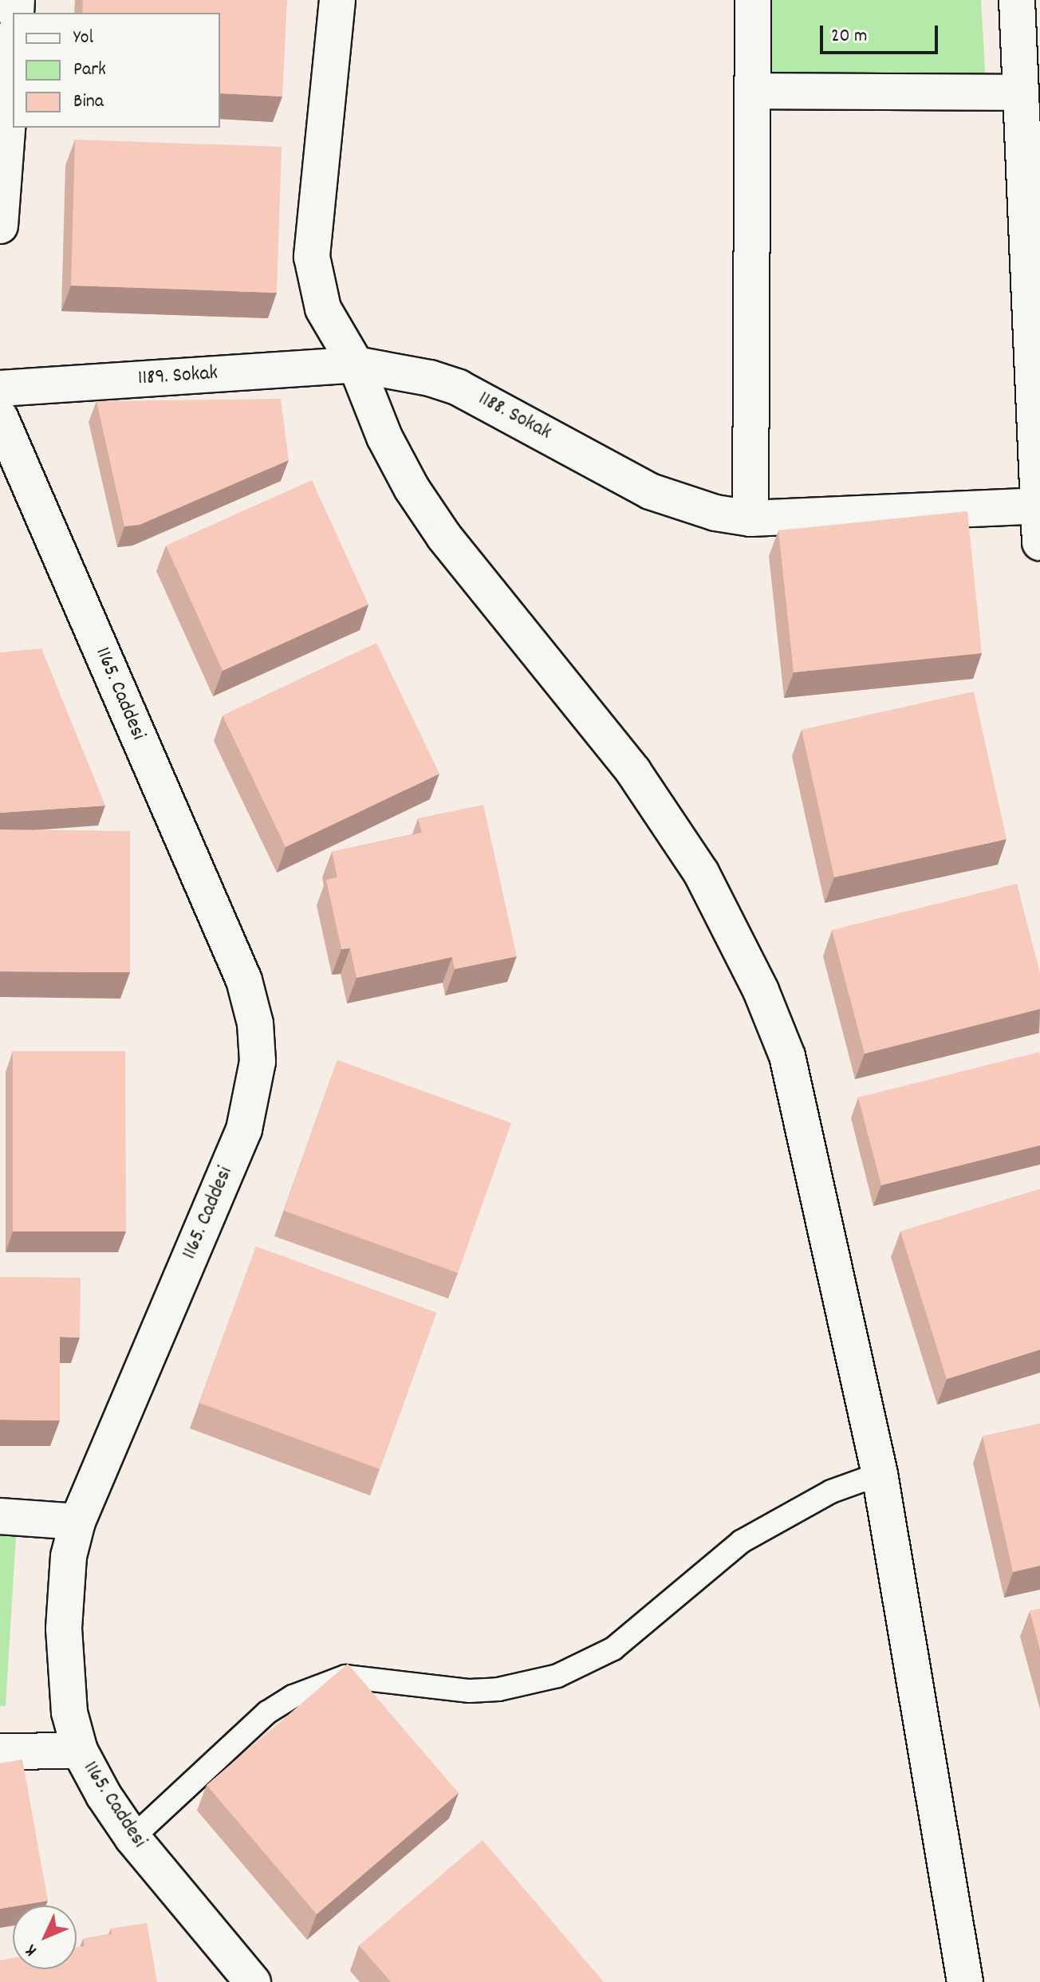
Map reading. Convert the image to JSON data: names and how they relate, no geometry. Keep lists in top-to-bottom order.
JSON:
{
  "streets": {
    "street": ["1189. Sokak", "1188. Sokak", "1165. Caddesi"]
  },
  "crossings": [
    ["1189. Sokak", "1188. Sokak"]
  ],
  "legend": ["Yol", "Park", "Bina"],
  "scale_bar": "20 m",
  "north": "bottom left"
}
